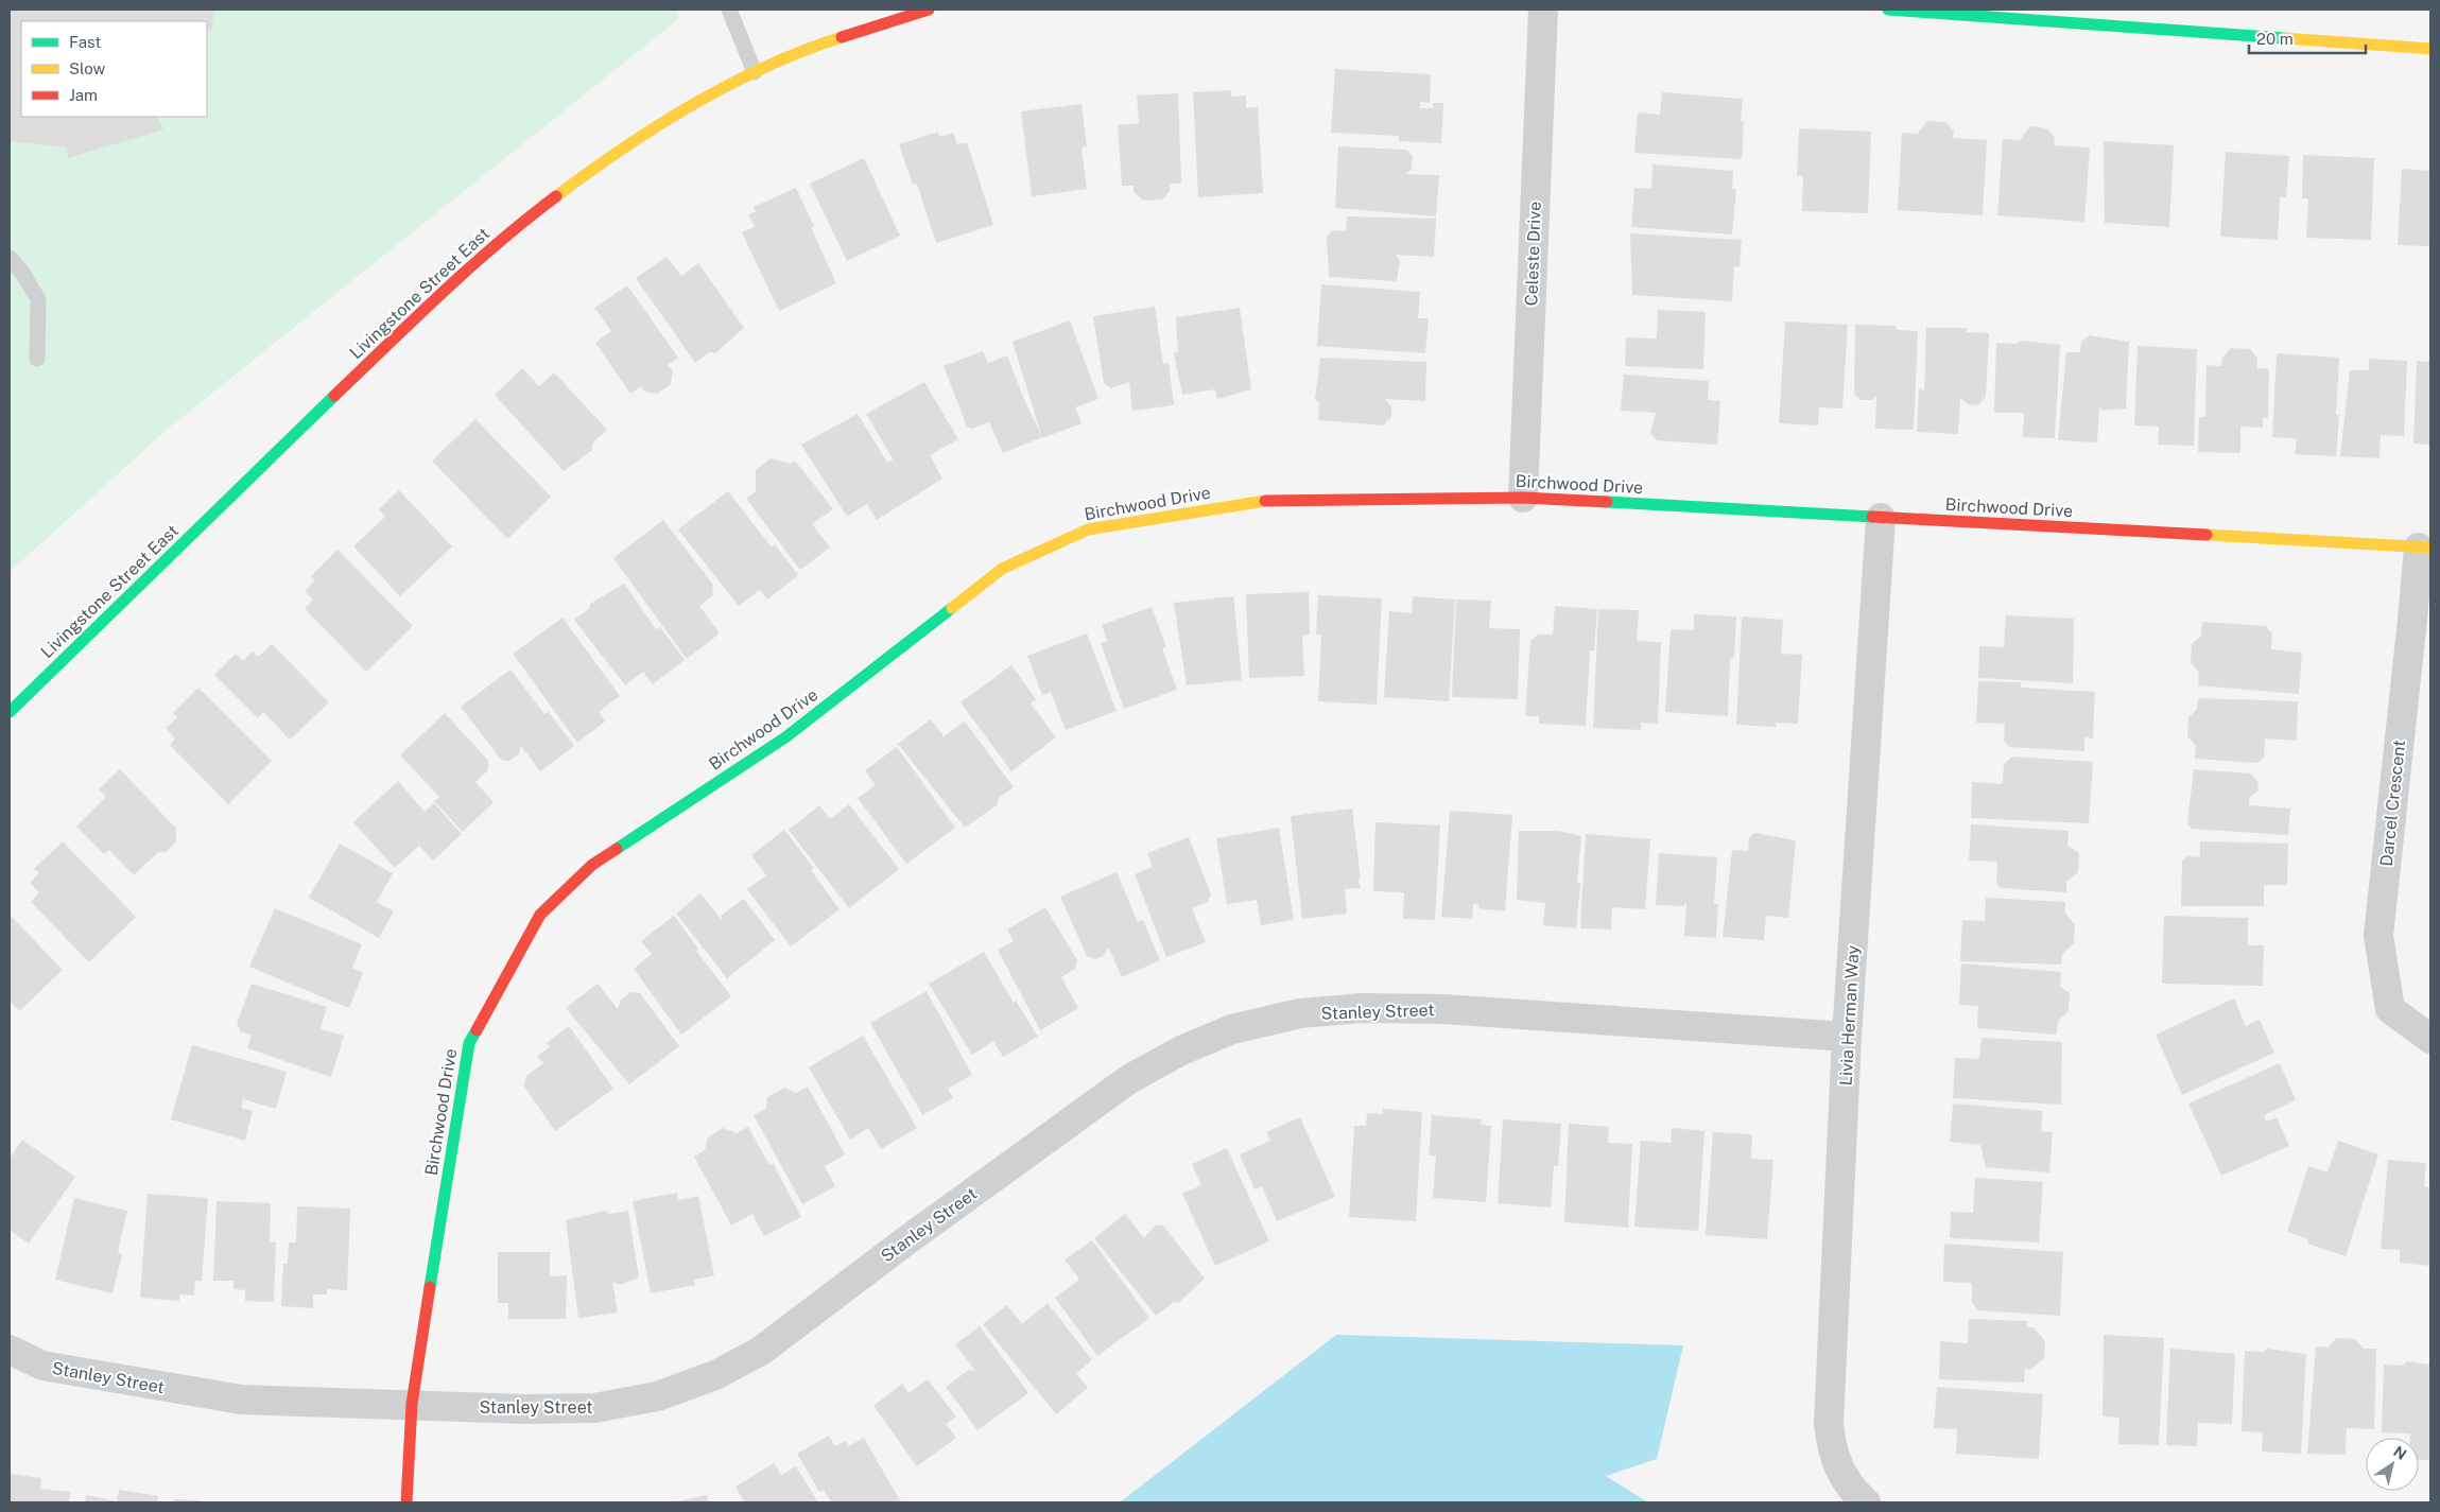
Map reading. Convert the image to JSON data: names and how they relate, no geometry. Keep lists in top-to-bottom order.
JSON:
{
  "streets": {
    "street": [
      "Celeste Drive",
      "Livingstone Street East",
      "Birchwood Drive",
      "Darcel Crescent",
      "Stanley Street",
      "Livia Herman Way"
    ]
  },
  "crossings": [
    ["Celeste Drive", "Birchwood Drive"],
    ["Birchwood Drive", "Darcel Crescent"],
    ["Birchwood Drive", "Stanley Street"],
    ["Birchwood Drive", "Livia Herman Way"],
    ["Stanley Street", "Livia Herman Way"]
  ],
  "legend": ["Fast", "Slow", "Jam"],
  "scale_bar": "20 m",
  "north": "top right"
}
